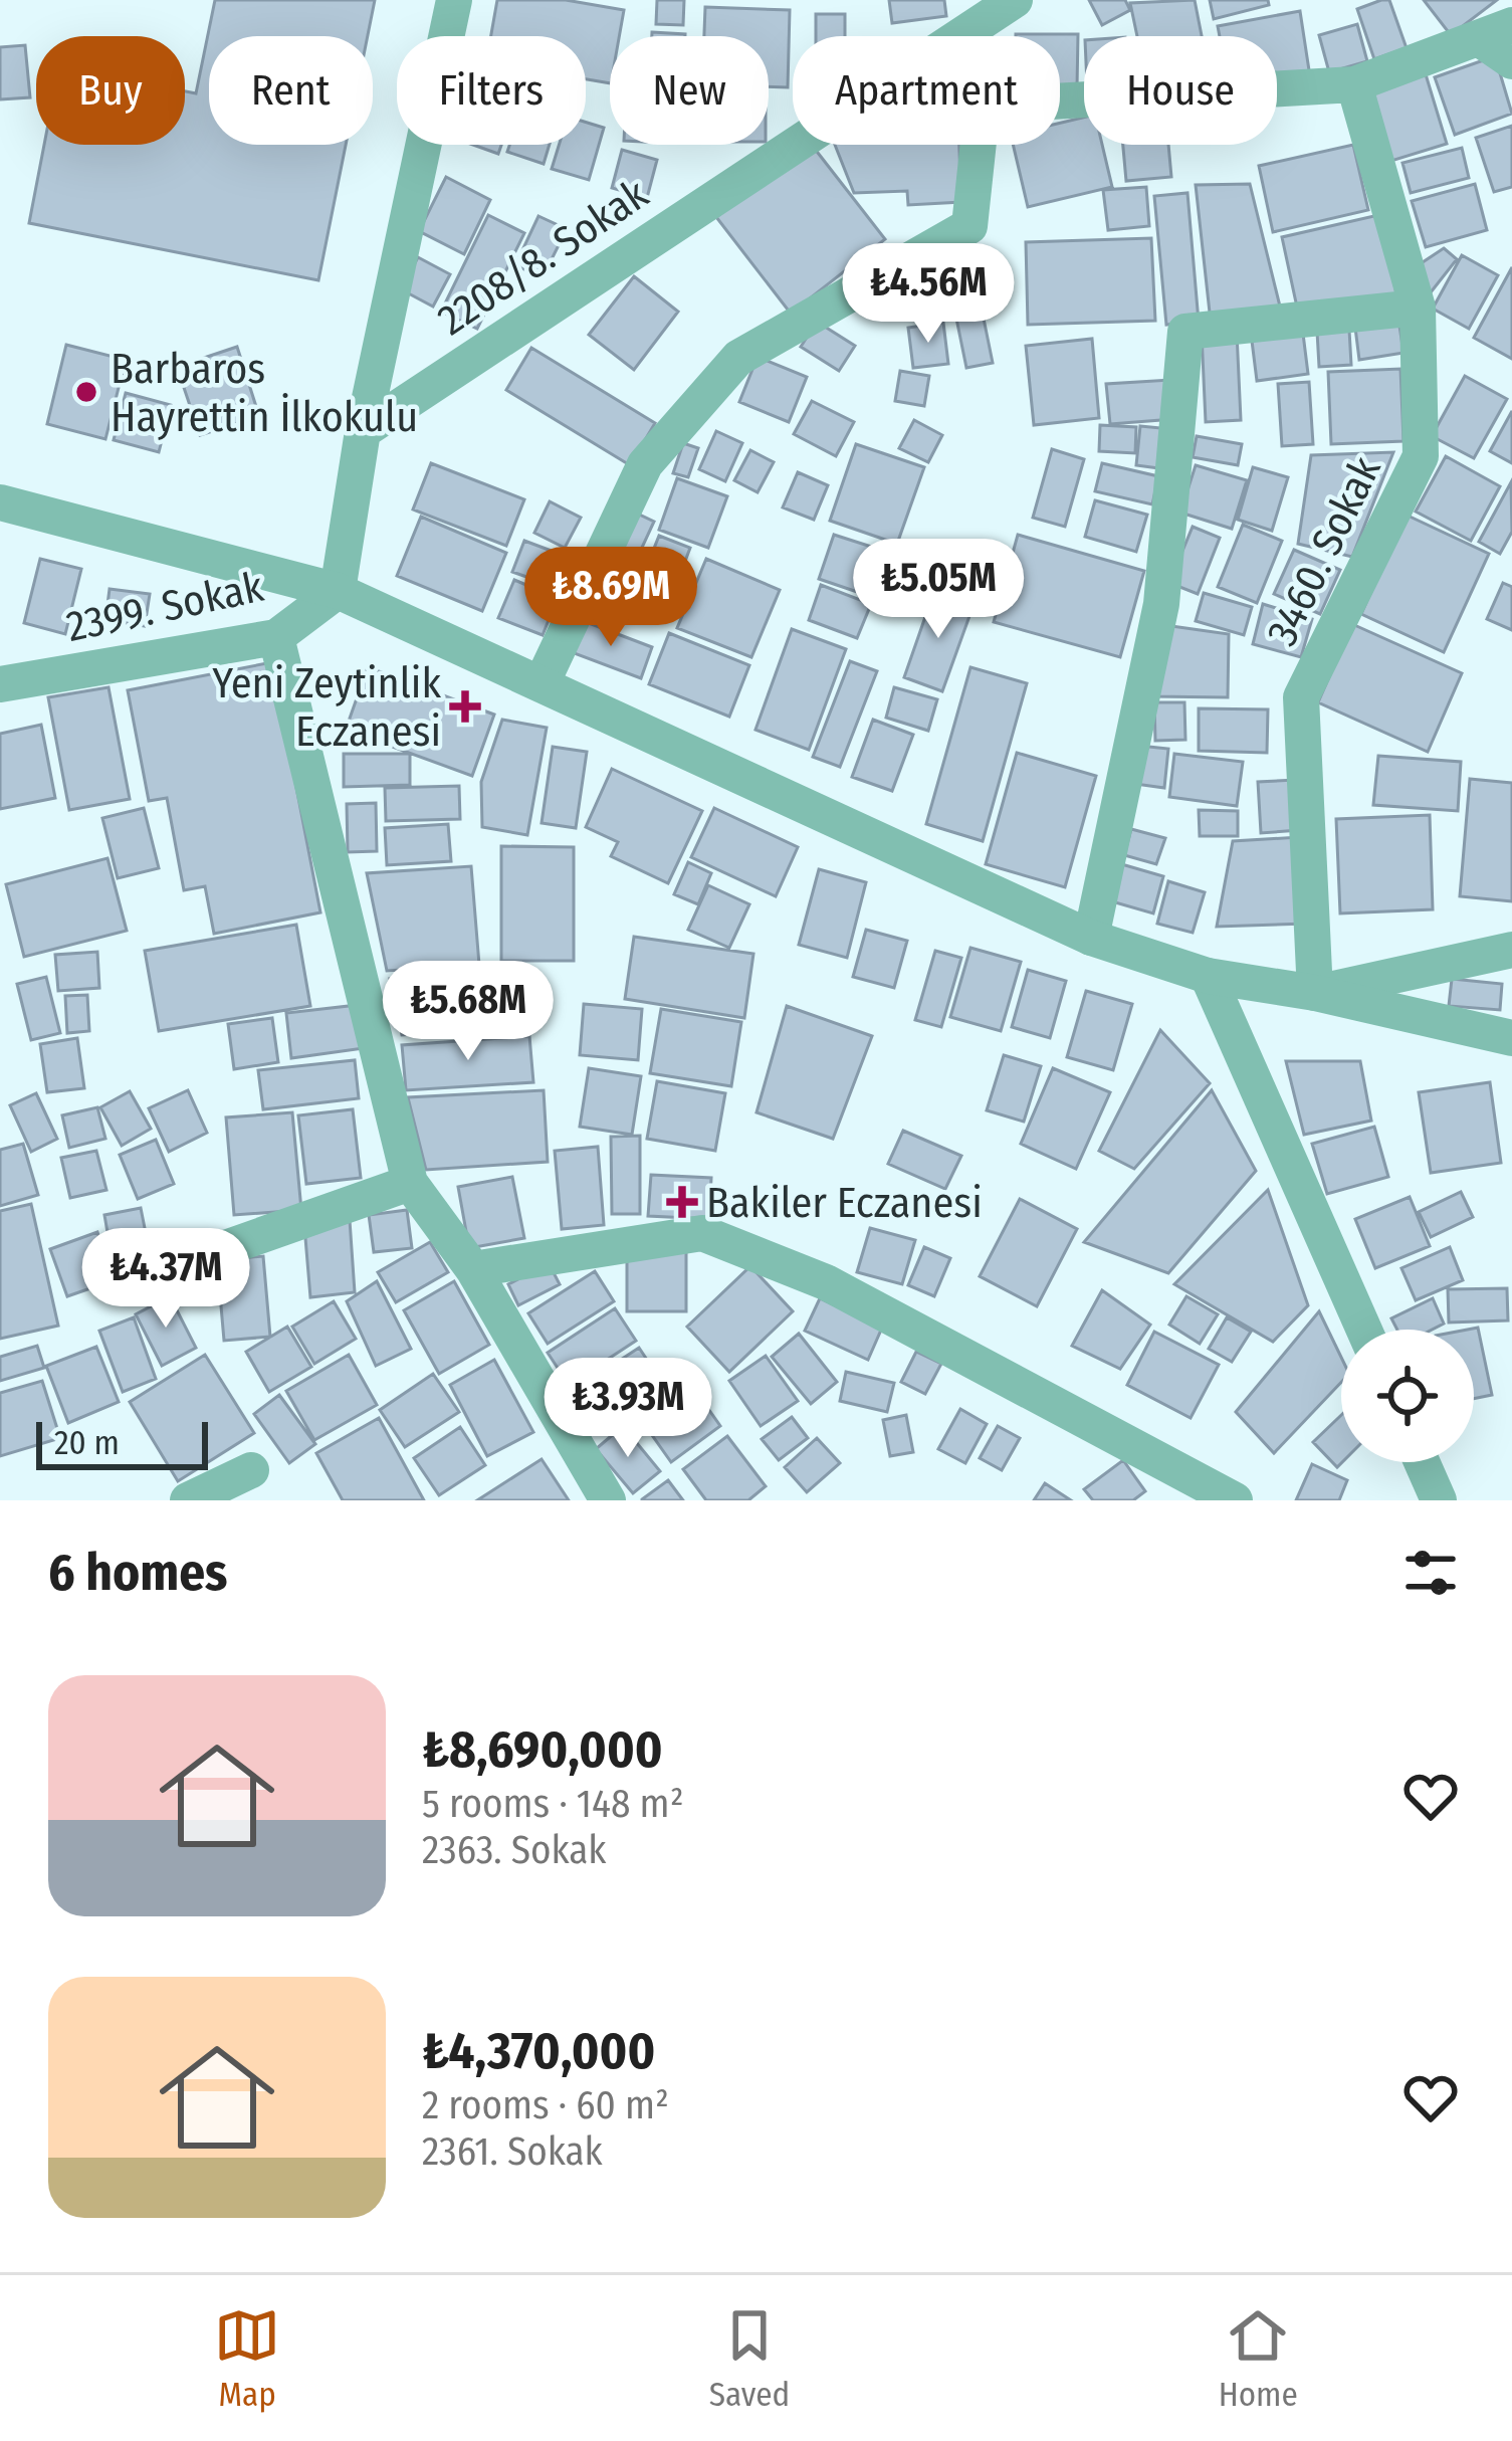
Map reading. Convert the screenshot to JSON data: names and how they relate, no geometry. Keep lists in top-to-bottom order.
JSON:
{
  "streets": {
    "street": ["2208/8. Sokak", "3460. Sokak", "2399. Sokak"]
  },
  "places": {
    "other": ["Barbaros Hayrettin İlkokulu"],
    "health": ["Yeni Zeytinlik Eczanesi", "Bakiler Eczanesi"]
  },
  "scale_bar": "20 m",
  "page": {
    "chip": [
      "Buy",
      "Rent",
      "Filters",
      "New",
      "Apartment",
      "House"
    ],
    "price": [
      "₺4.56M",
      "₺5.05M",
      "₺8.69M",
      "₺5.68M",
      "₺4.37M",
      "₺3.93M"
    ],
    "scale": "20 m",
    "heading": "6 homes",
    "list": [
      {
        "name": "₺8,690,000",
        "note": "5 rooms · 148 m² · 2363. Sokak"
      },
      {
        "name": "₺4,370,000",
        "note": "2 rooms · 60 m² · 2361. Sokak"
      }
    ],
    "tabs": ["Map", "Saved", "Home"]
  }
}
